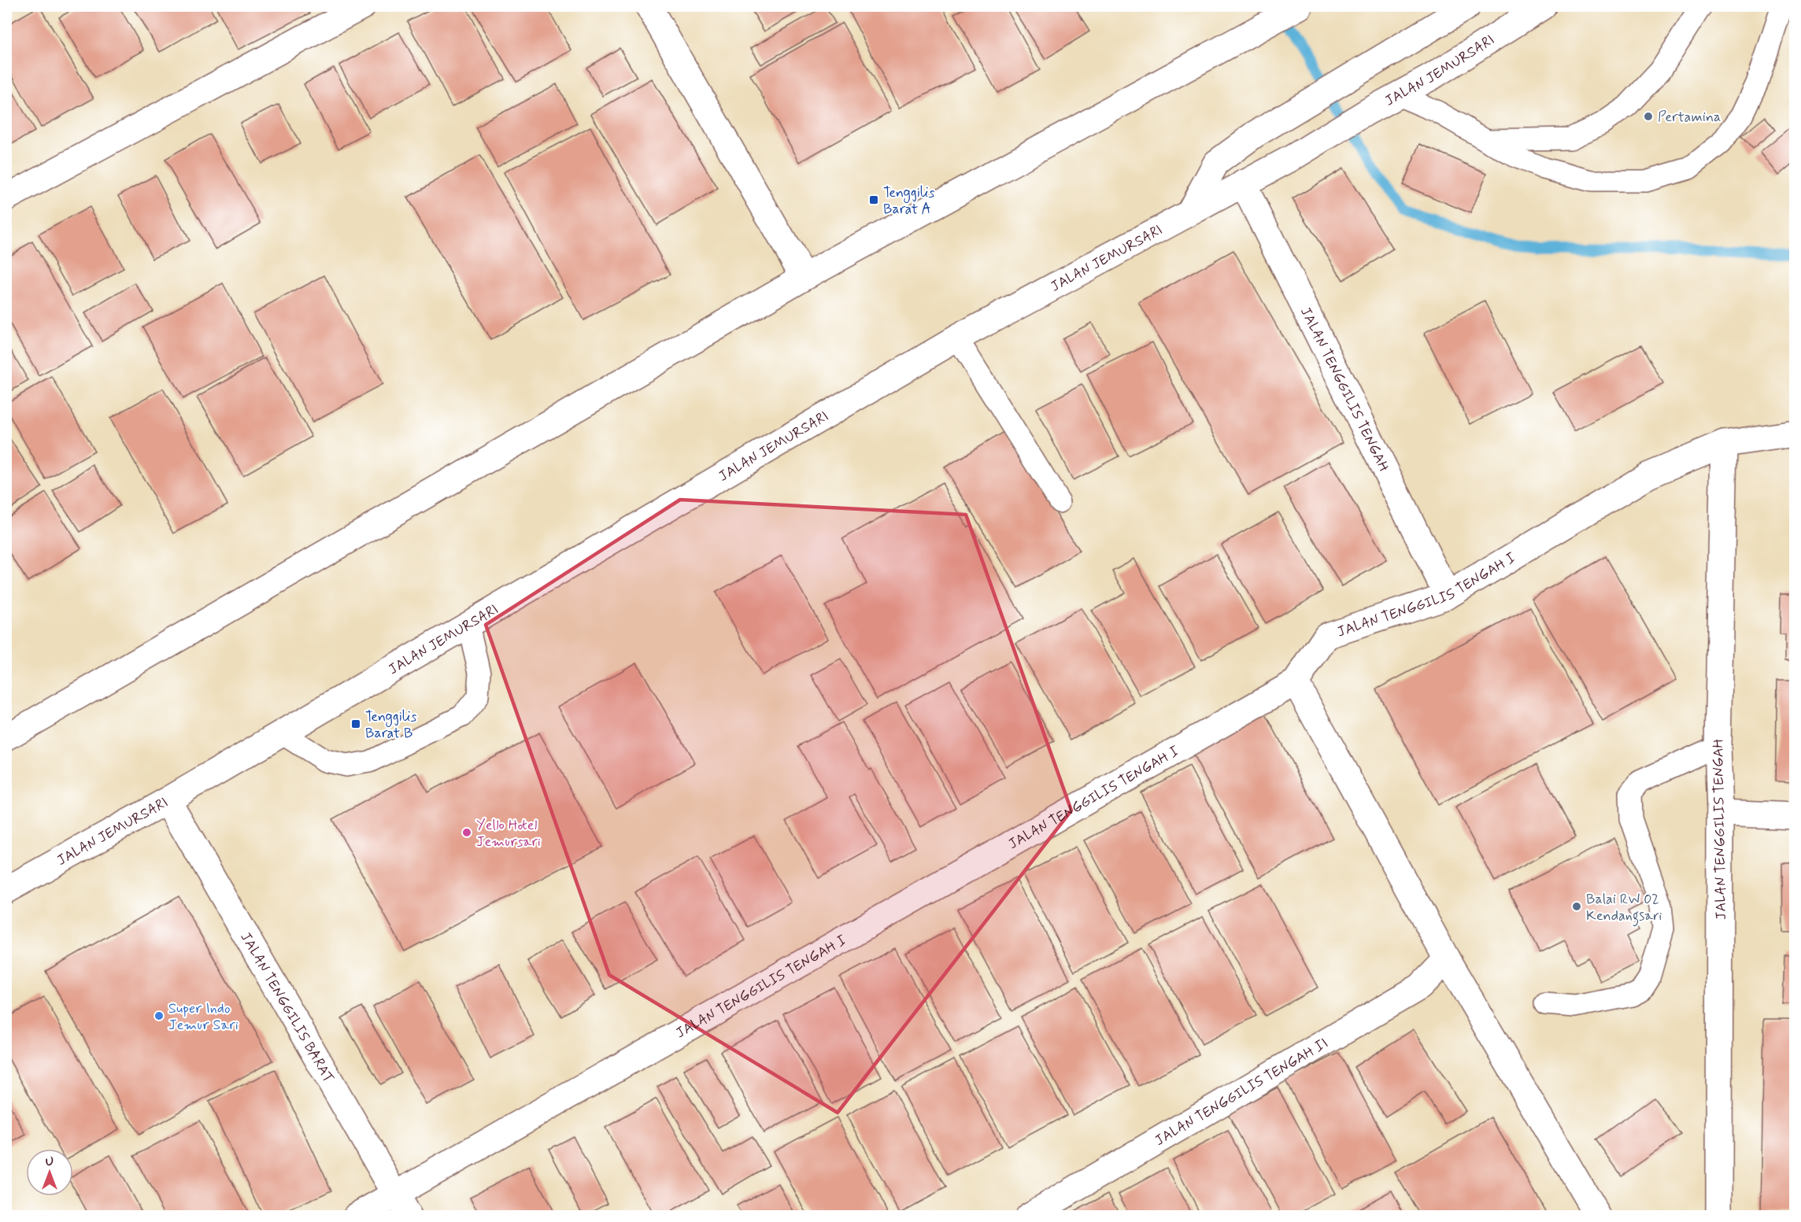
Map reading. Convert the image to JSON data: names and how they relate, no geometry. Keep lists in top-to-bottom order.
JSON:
{
  "streets": {
    "street": [
      "JALAN JEMURSARI",
      "JALAN TENGGILIS TENGAH",
      "JALAN TENGGILIS TENGAH I",
      "JALAN TENGGILIS BARAT",
      "JALAN TENGGILIS TENGAH II"
    ]
  },
  "crossings": [
    ["JALAN JEMURSARI", "JALAN TENGGILIS TENGAH"],
    ["JALAN JEMURSARI", "JALAN TENGGILIS BARAT"],
    ["JALAN TENGGILIS TENGAH", "JALAN TENGGILIS TENGAH I"],
    ["JALAN TENGGILIS TENGAH I", "JALAN TENGGILIS BARAT"]
  ],
  "places": {
    "other": [
      "Pertamina",
      "Yello Hotel Jemursari",
      "Balai RW 02 Kendangsari",
      "Super Indo Jemur Sari"
    ],
    "transit": ["Tenggilis Barat A", "Tenggilis Barat B"]
  },
  "north": "top"
}
